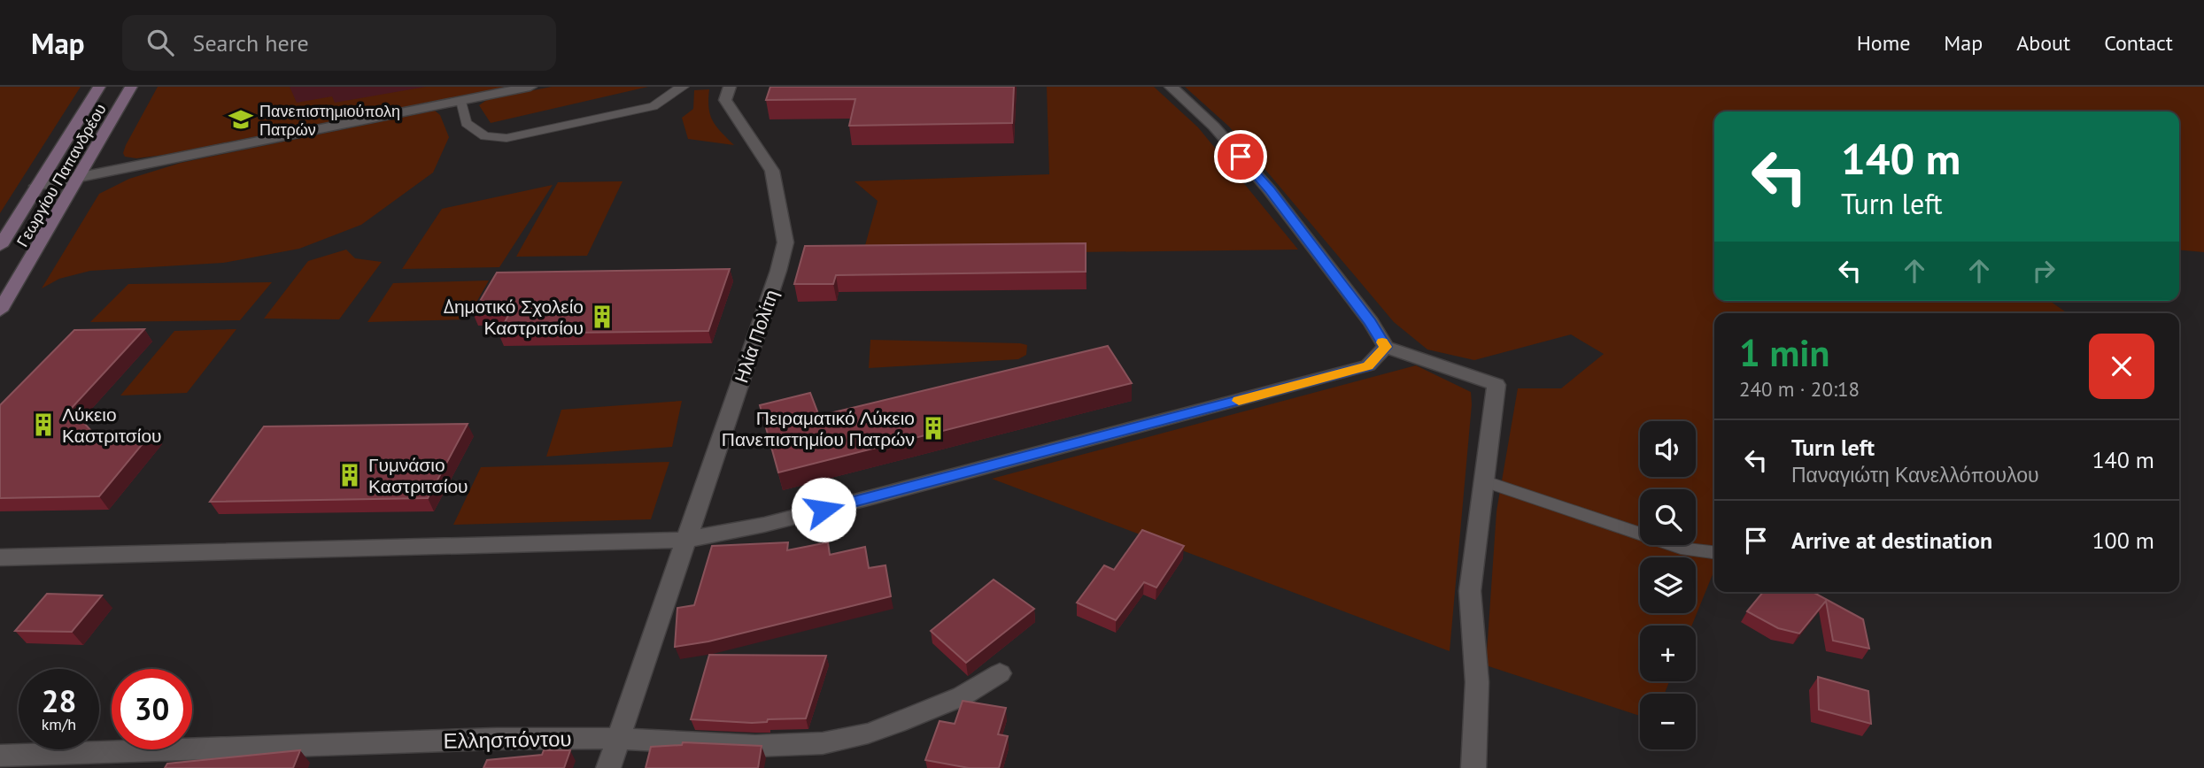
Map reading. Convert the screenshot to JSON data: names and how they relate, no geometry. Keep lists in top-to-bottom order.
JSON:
{
  "streets": {
    "main road": ["Γεωργίου Παπανδρέου"],
    "street": ["Ηλία Πολίτη", "Ελλησπόντου"]
  },
  "crossings": [
    ["Ηλία Πολίτη", "Ελλησπόντου"]
  ],
  "places": {
    "school or university": ["Πανεπιστημιούπολη Πατρών"],
    "building": [
      "Δημοτικό Σχολείο Καστριτσίου",
      "Λύκειο Καστριτσίου",
      "Πειραματικό Λύκειο Πανεπιστημίου Πατρών",
      "Γυμνάσιο Καστριτσίου"
    ]
  },
  "page": {
    "header": "Map",
    "search": "Search here",
    "nav": [
      "Home",
      "Map",
      "About",
      "Contact"
    ],
    "turn": ["140 m", "Turn left"],
    "heading": ["1 min", "240 m · 20:18"],
    "list": [
      {
        "name": "Turn left",
        "note": "Παναγιώτη Κανελλόπουλου",
        "value": "140 m"
      },
      {
        "name": "Arrive at destination",
        "value": "100 m"
      }
    ],
    "map_buttons": ["+", "−"],
    "speed": "28 km/h",
    "limit": "30"
  }
}
